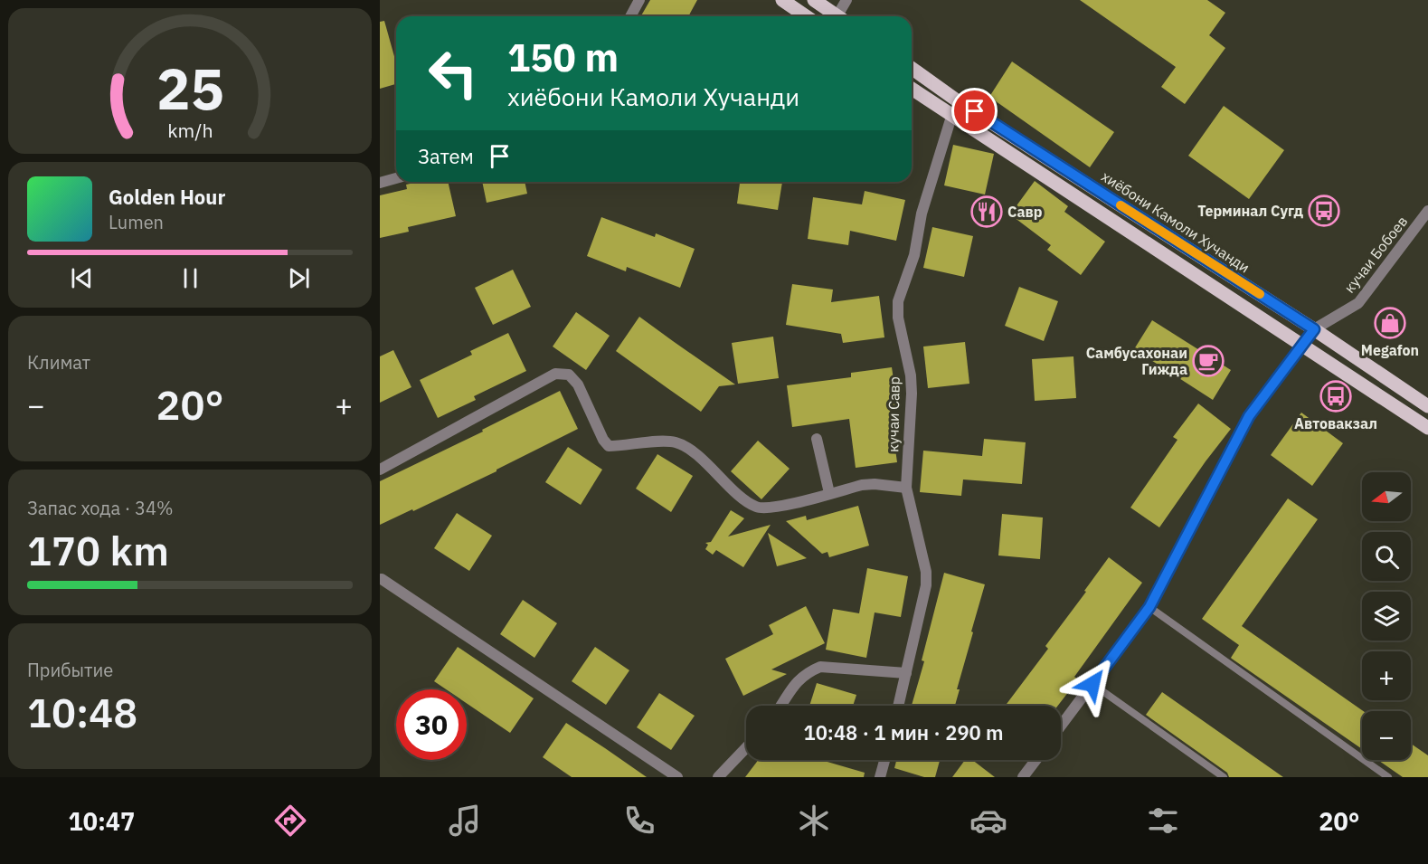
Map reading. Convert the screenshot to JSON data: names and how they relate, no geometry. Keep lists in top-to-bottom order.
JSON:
{
  "streets": {
    "main road": ["хиёбони Камоли Хучанди"],
    "street": ["кучаи Бобоев", "кучаи Савр"]
  },
  "crossings": [
    ["хиёбони Камоли Хучанди", "кучаи Бобоев"]
  ],
  "places": {
    "bus stop": ["Терминал Сугд", "Автовакзал"],
    "restaurant": ["Савр"],
    "shop": ["Megafon"],
    "cafe": ["Самбусахонаи Гижда"]
  },
  "north": "left",
  "page": {
    "turn": ["150 m", "хиёбони Камоли Хучанди"],
    "then": "Затем",
    "song": ["Golden Hour", "Lumen"],
    "tile": [
      "Климат",
      ["Запас хода · 34%", "170 km"],
      ["Прибытие", "10:48"]
    ],
    "heat": ["−", "20°", "+"],
    "map_buttons": ["+", "−"],
    "limit": "30",
    "trip": "10:48 · 1 мин · 290 m",
    "tabs": ["10:47", "20°"],
    "gauge": ["25", "km/h"]
  }
}
